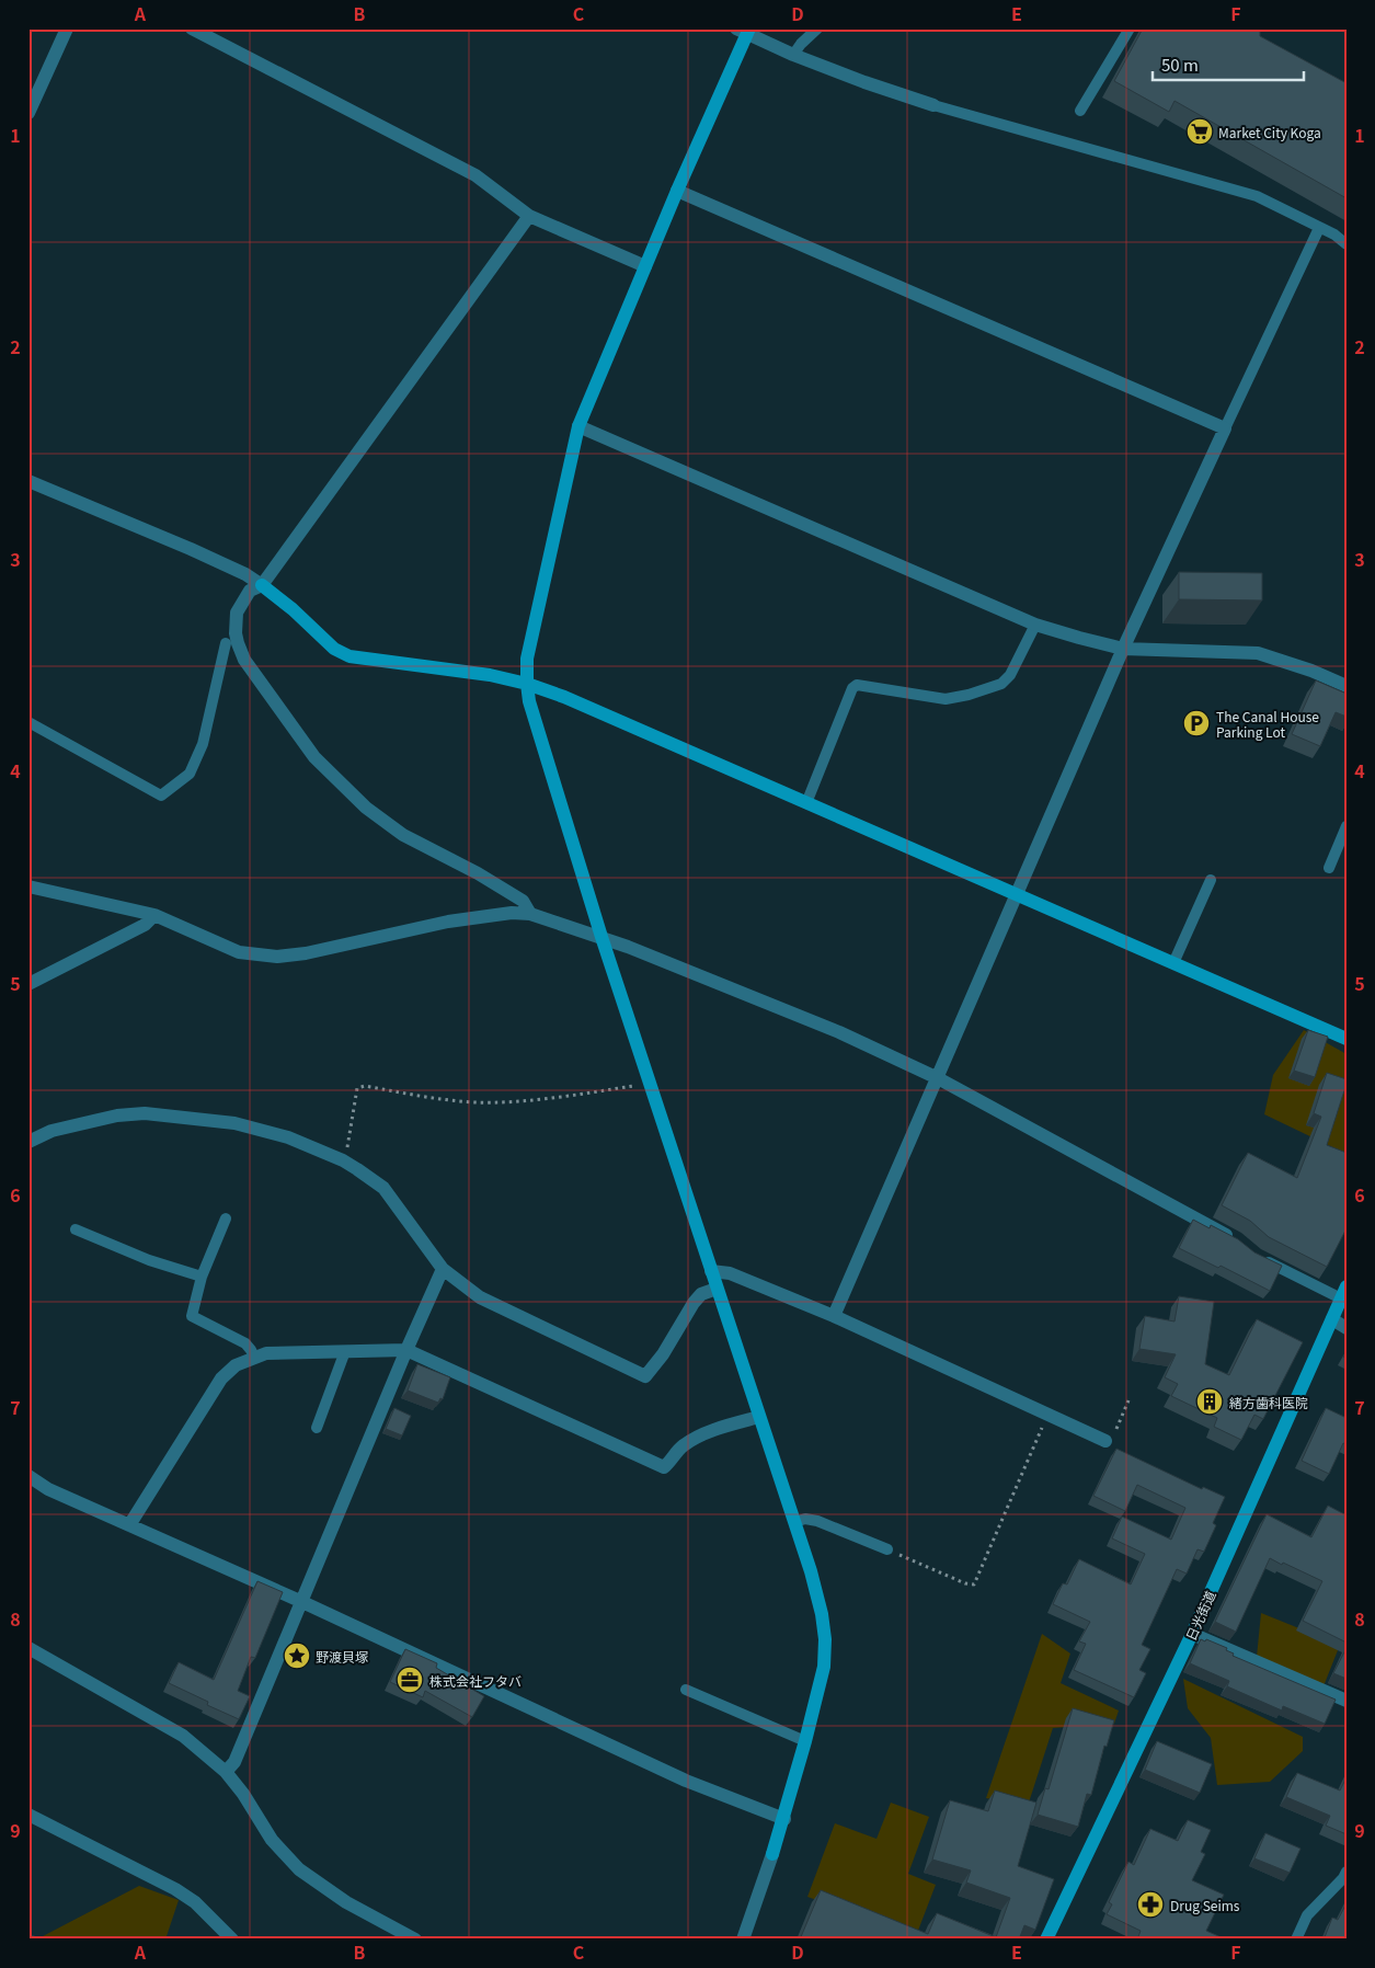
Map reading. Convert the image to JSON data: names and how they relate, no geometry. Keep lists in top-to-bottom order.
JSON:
{
  "streets": {
    "street": ["日光街道"]
  },
  "places": {
    "supermarket": ["Market City Koga"],
    "parking": ["The Canal House Parking Lot"],
    "building": ["緒方歯科医院"],
    "place": ["野渡貝塚"],
    "office": ["株式会社フタバ"],
    "pharmacy": ["Drug Seims"]
  },
  "scale_bar": "50 m",
  "grid": {
    "columns": [
      "A",
      "B",
      "C",
      "D",
      "E",
      "F"
    ],
    "rows": [
      "1",
      "2",
      "3",
      "4",
      "5",
      "6",
      "7",
      "8",
      "9"
    ]
  }
}
